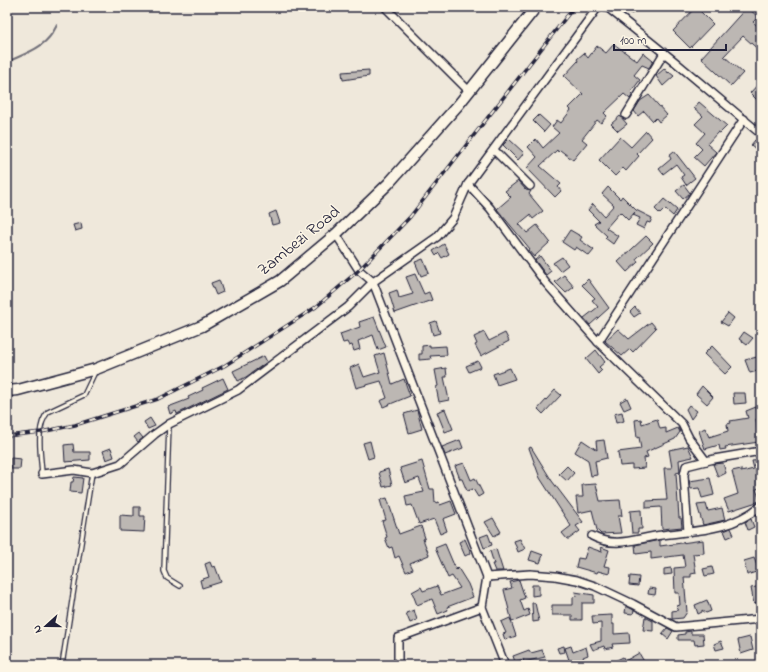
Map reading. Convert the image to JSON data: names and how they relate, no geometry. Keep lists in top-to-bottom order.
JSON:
{
  "streets": {
    "main road": ["Zambezi Road"]
  },
  "scale_bar": "100 m",
  "north": "left"
}
